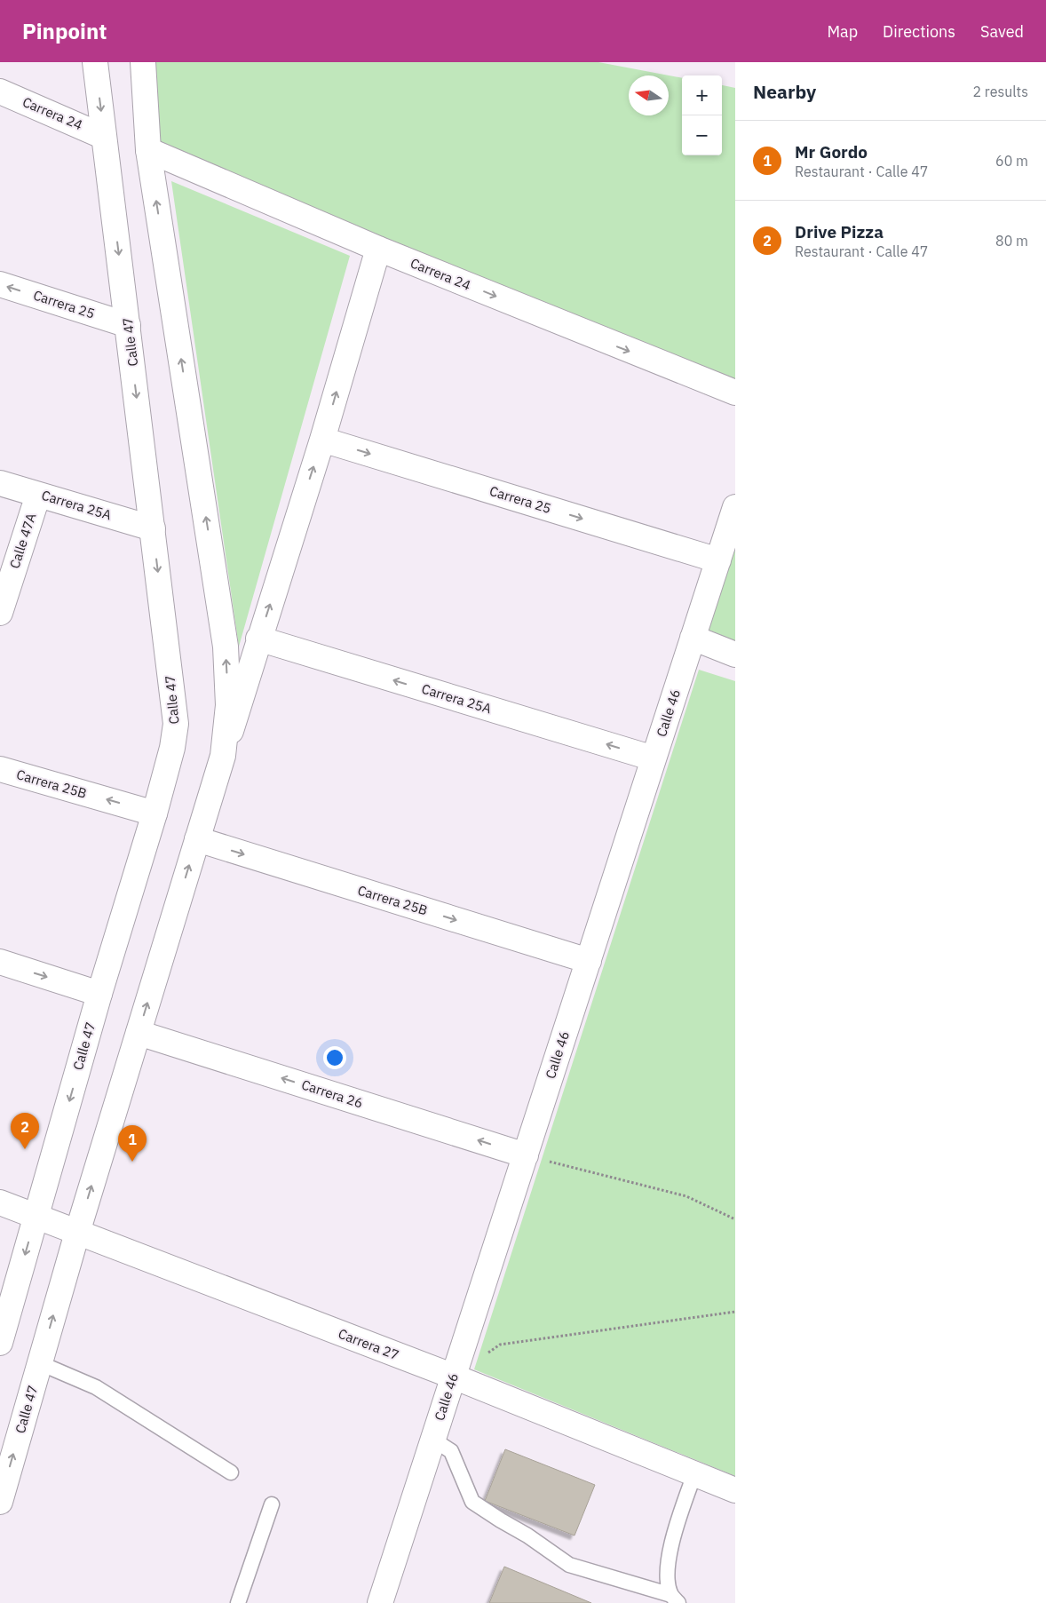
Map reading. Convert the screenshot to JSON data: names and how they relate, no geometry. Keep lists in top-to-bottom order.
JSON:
{
  "streets": {
    "street": [
      "Carrera 24",
      "Carrera 25",
      "Calle 47",
      "Carrera 25A",
      "Calle 47A",
      "Calle 46",
      "Carrera 25B",
      "Carrera 26",
      "Carrera 27"
    ]
  },
  "crossings": [
    ["Carrera 24", "Calle 47"],
    ["Carrera 25", "Calle 47"],
    ["Carrera 25", "Calle 46"],
    ["Calle 47", "Carrera 25A"],
    ["Calle 47", "Carrera 25B"],
    ["Calle 47", "Carrera 26"],
    ["Calle 47", "Carrera 27"],
    ["Carrera 25A", "Calle 47A"],
    ["Carrera 25A", "Calle 46"],
    ["Calle 46", "Carrera 25B"],
    ["Calle 46", "Carrera 26"],
    ["Calle 46", "Carrera 27"]
  ],
  "one_way": ["Carrera 24", "Carrera 25A", "Carrera 26"],
  "north": "left",
  "page": {
    "header": "Pinpoint",
    "nav": ["Map", "Directions", "Saved"],
    "heading": ["Nearby", "2 results"],
    "map_buttons": ["+", "−"],
    "list": [
      {
        "mark": "1",
        "name": "Mr Gordo",
        "note": "Restaurant · Calle 47",
        "value": "60 m"
      },
      {
        "mark": "2",
        "name": "Drive Pizza",
        "note": "Restaurant · Calle 47",
        "value": "80 m"
      }
    ],
    "pins": ["2", "1"]
  }
}
